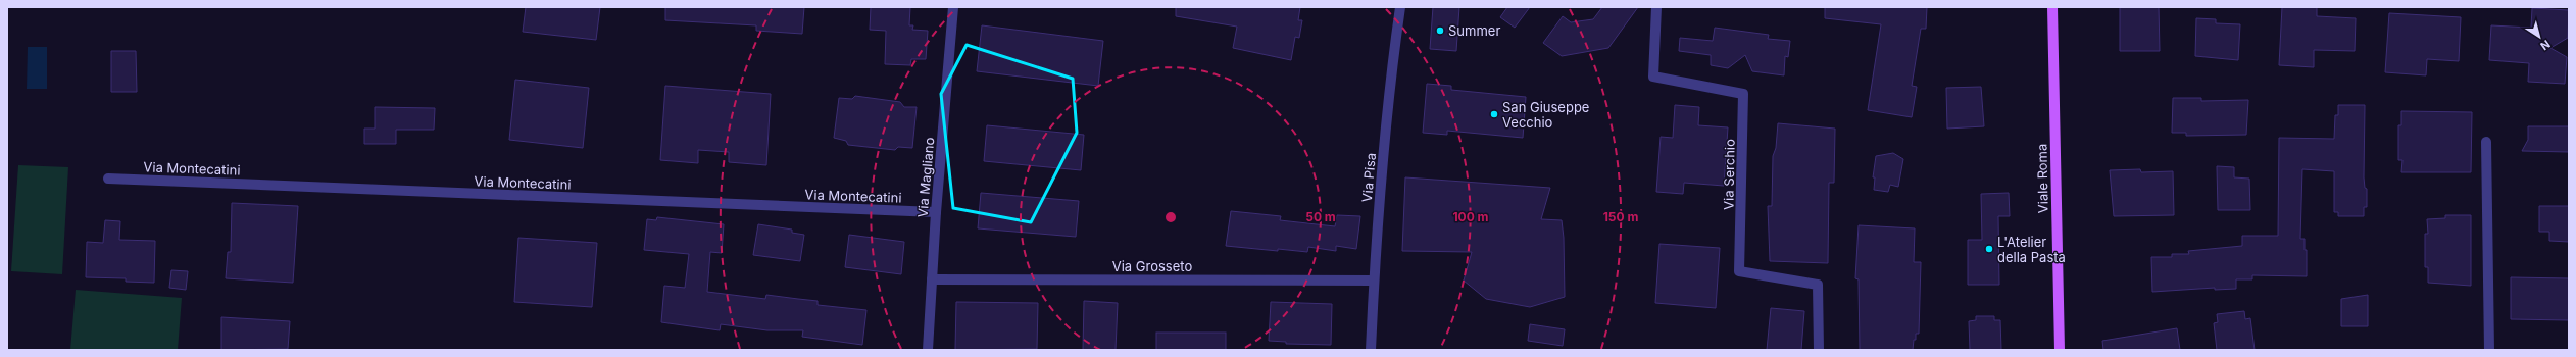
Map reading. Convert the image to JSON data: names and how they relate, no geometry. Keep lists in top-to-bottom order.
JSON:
{
  "streets": {
    "main road": ["Viale Roma"],
    "street": [
      "Via Montecatini",
      "Via Serchio",
      "Via Magliano",
      "Via Pisa",
      "Via Grosseto"
    ]
  },
  "crossings": [
    ["Via Montecatini", "Via Magliano"],
    ["Via Magliano", "Via Grosseto"],
    ["Via Pisa", "Via Grosseto"]
  ],
  "places": ["Summer", "San Giuseppe Vecchio", "L'Atelier della Pasta"],
  "north": "bottom right",
  "rings": ["50 m", "100 m", "150 m"]
}
